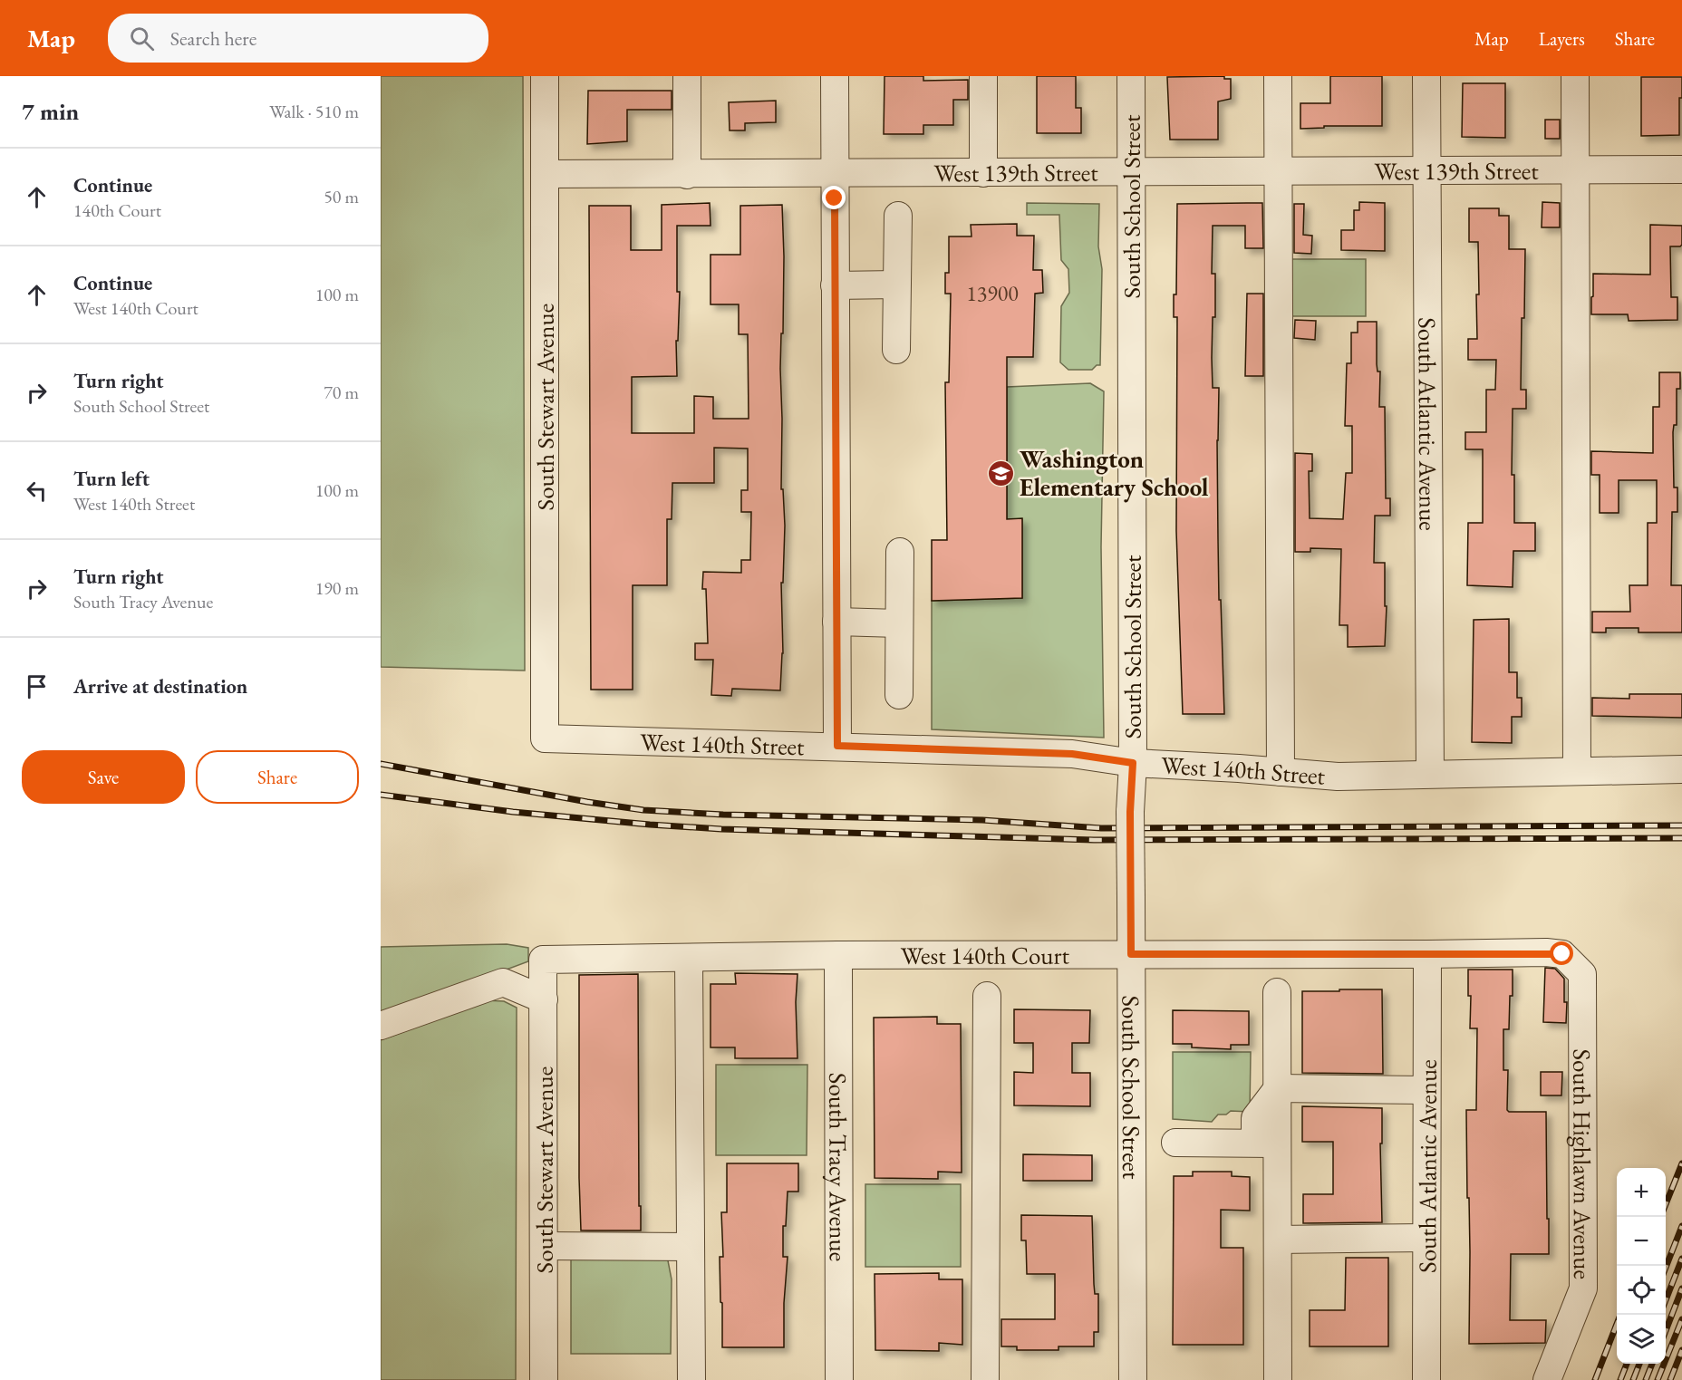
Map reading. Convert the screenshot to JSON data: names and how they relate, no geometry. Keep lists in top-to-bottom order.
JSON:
{
  "streets": {
    "street": [
      "West 139th Street",
      "South School Street",
      "South Stewart Avenue",
      "South Atlantic Avenue",
      "West 140th Street",
      "West 140th Court",
      "South Highlawn Avenue",
      "South Tracy Avenue"
    ]
  },
  "crossings": [
    ["West 139th Street", "South School Street"],
    ["West 139th Street", "South Stewart Avenue"],
    ["West 139th Street", "South Atlantic Avenue"],
    ["South School Street", "West 140th Street"],
    ["South School Street", "West 140th Court"],
    ["South Stewart Avenue", "West 140th Street"],
    ["South Stewart Avenue", "West 140th Court"],
    ["South Atlantic Avenue", "West 140th Street"],
    ["South Atlantic Avenue", "West 140th Court"],
    ["West 140th Court", "South Highlawn Avenue"],
    ["West 140th Court", "South Tracy Avenue"]
  ],
  "places": {
    "school or university": ["Washington Elementary School"]
  },
  "house_numbers": ["13900"],
  "page": {
    "header": "Map",
    "search": "Search here",
    "nav": ["Map", "Layers", "Share"],
    "heading": ["7 min", "Walk · 510 m"],
    "list": [
      ["Continue", "140th Court", "50 m"],
      ["Continue", "West 140th Court", "100 m"],
      ["Turn right", "South School Street", "70 m"],
      ["Turn left", "West 140th Street", "100 m"],
      ["Turn right", "South Tracy Avenue", "190 m"],
      "Arrive at destination"
    ],
    "buttons": ["Save", "Share"],
    "map_buttons": ["+", "−"]
  }
}
